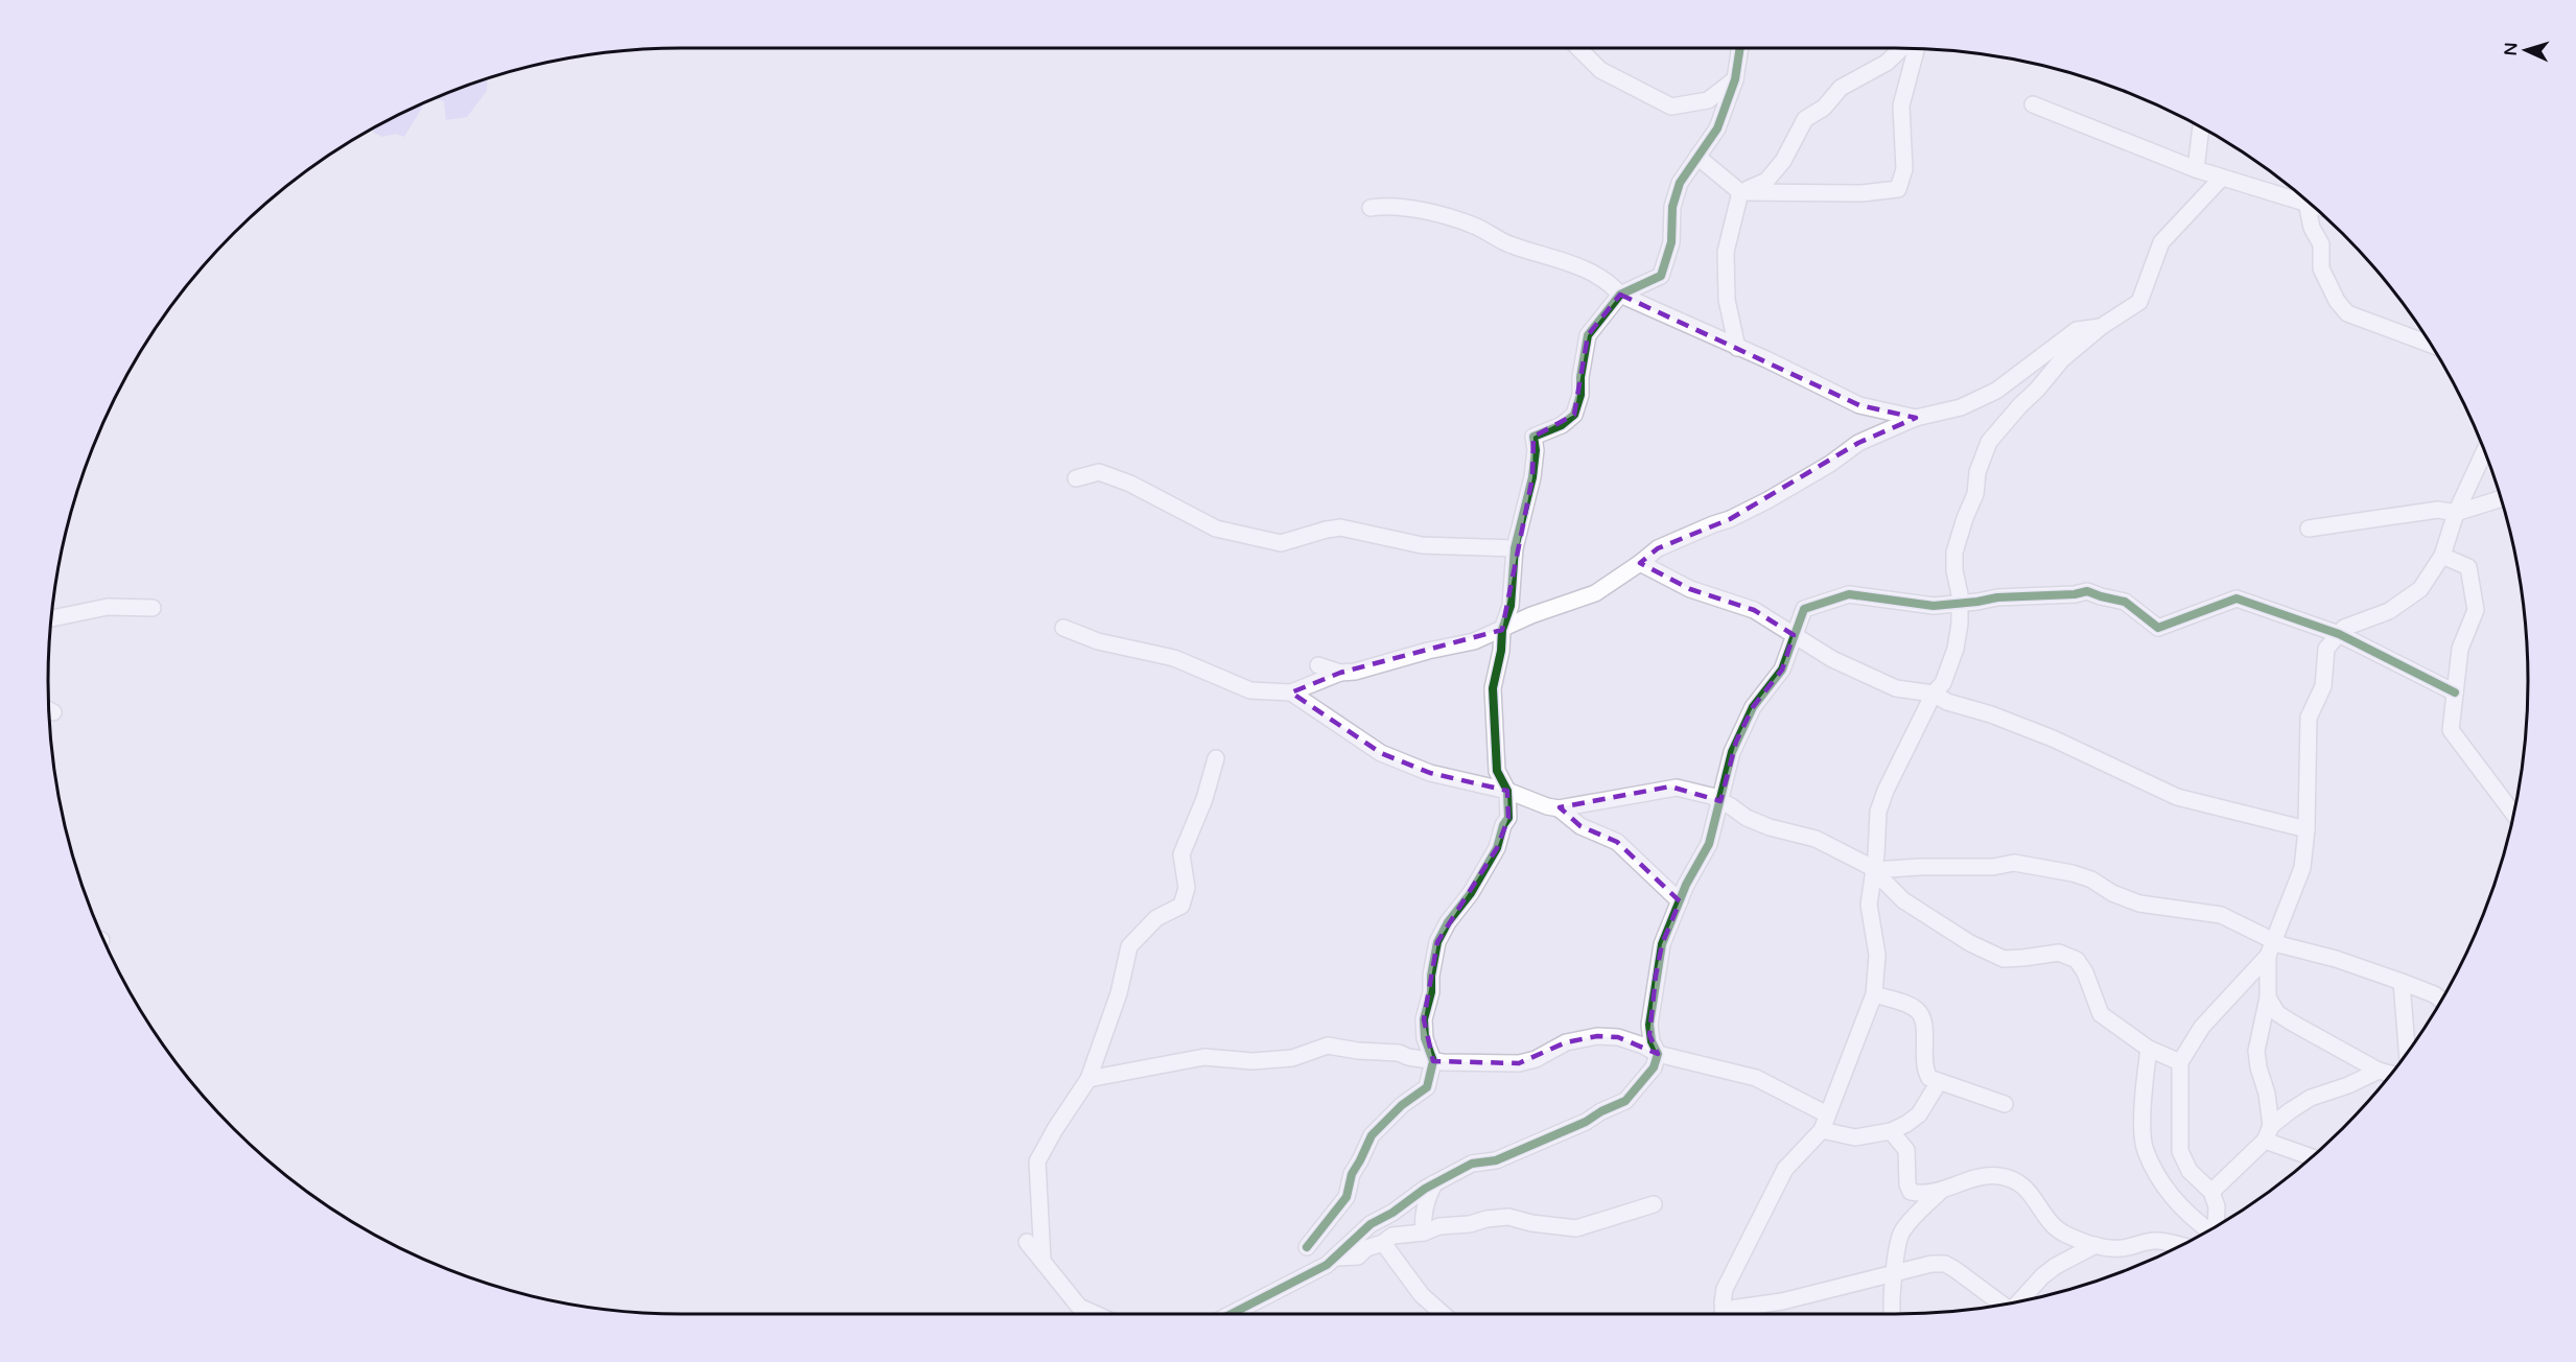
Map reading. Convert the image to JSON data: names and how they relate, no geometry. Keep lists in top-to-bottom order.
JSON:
{
  "north": "left"
}
